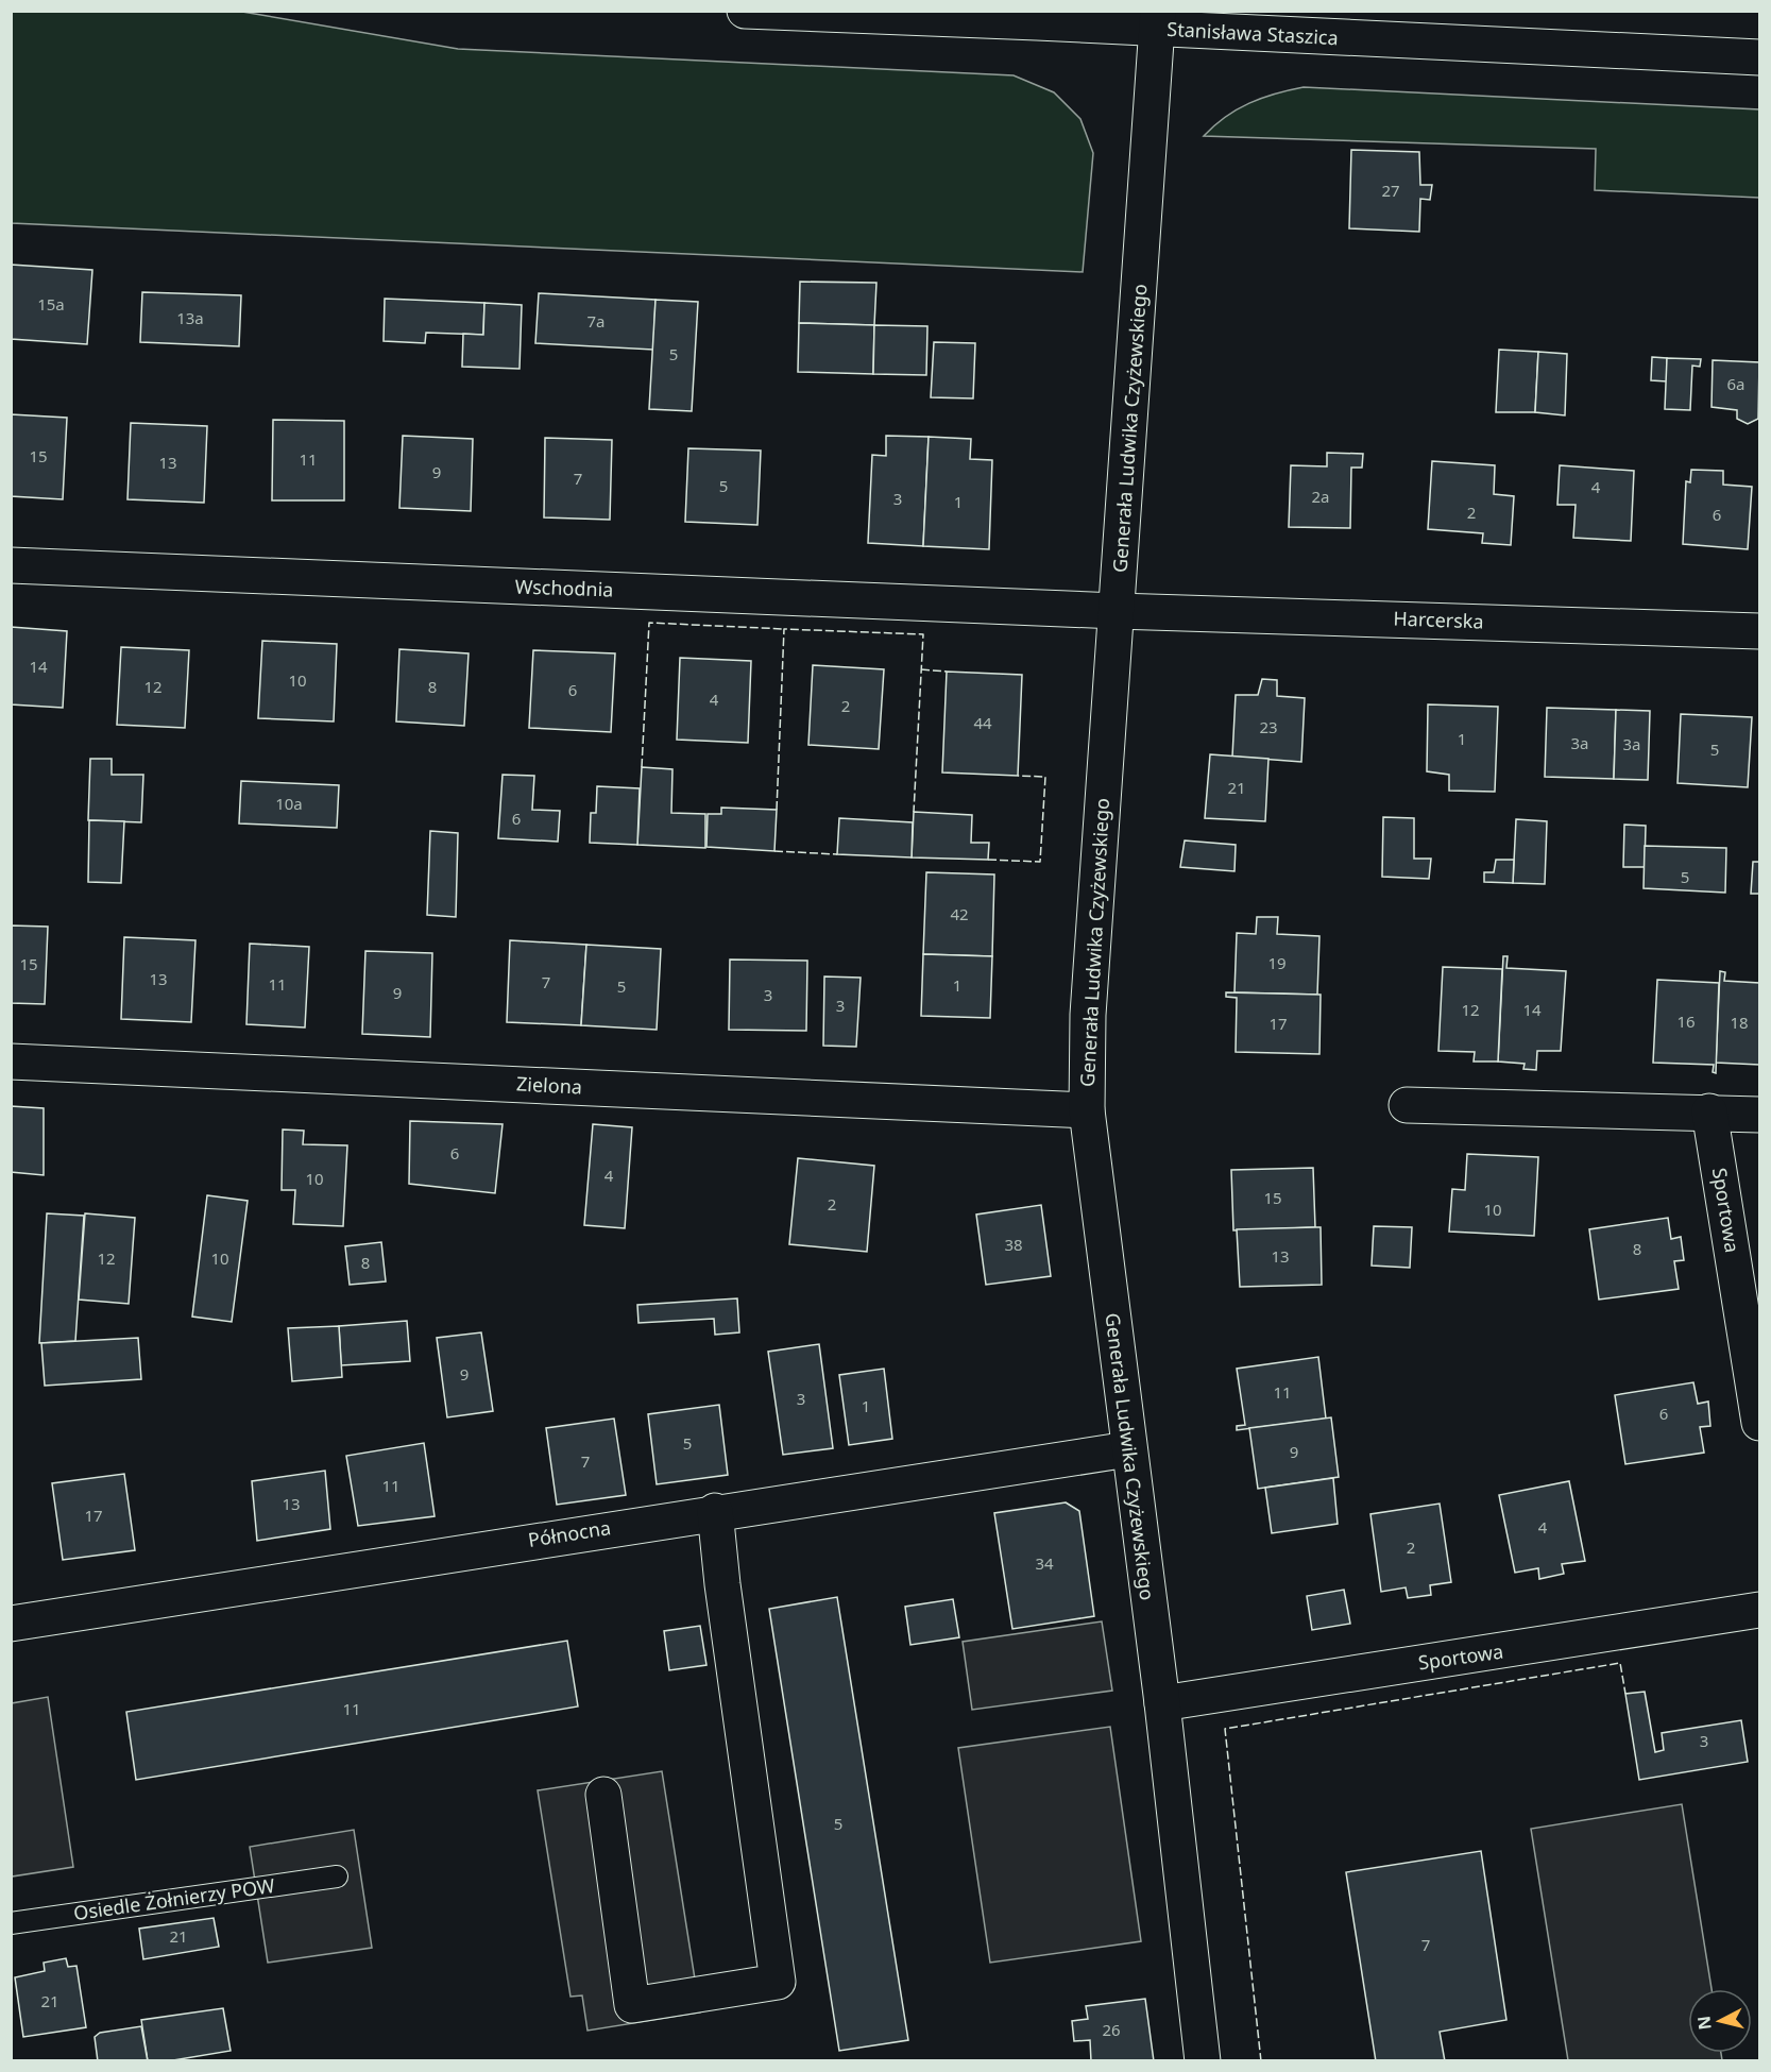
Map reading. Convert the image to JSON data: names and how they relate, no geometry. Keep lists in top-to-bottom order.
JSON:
{
  "streets": {
    "street": [
      "Stanisława Staszica",
      "Generała Ludwika Czyżewskiego",
      "Wschodnia",
      "Harcerska",
      "Zielona",
      "Sportowa",
      "Północna"
    ],
    "lane": ["Osiedle Żołnierzy POW"]
  },
  "crossings": [
    ["Stanisława Staszica", "Generała Ludwika Czyżewskiego"],
    ["Generała Ludwika Czyżewskiego", "Wschodnia"],
    ["Generała Ludwika Czyżewskiego", "Harcerska"],
    ["Generała Ludwika Czyżewskiego", "Zielona"],
    ["Generała Ludwika Czyżewskiego", "Sportowa"],
    ["Generała Ludwika Czyżewskiego", "Północna"],
    ["Wschodnia", "Harcerska"]
  ],
  "house_numbers": [
    "27",
    "15a",
    "13a",
    "7a",
    "5",
    "6a",
    "15",
    "11",
    "13",
    "9",
    "7",
    "5",
    "4",
    "2a",
    "3",
    "1",
    "2",
    "6",
    "14",
    "10",
    "12",
    "8",
    "6",
    "4",
    "2",
    "44",
    "23",
    "1",
    "3a",
    "3a",
    "5",
    "21",
    "10a",
    "6",
    "5",
    "42",
    "19",
    "15",
    "13",
    "7",
    "11",
    "1",
    "5",
    "9",
    "3",
    "3",
    "12",
    "14",
    "16",
    "18",
    "17",
    "6",
    "4",
    "10",
    "15",
    "2",
    "10",
    "38",
    "8",
    "13",
    "12",
    "10",
    "8",
    "9",
    "11",
    "3",
    "1",
    "6",
    "5",
    "9",
    "7",
    "11",
    "13",
    "17",
    "4",
    "2",
    "34",
    "11",
    "3",
    "5",
    "21",
    "7",
    "21",
    "26"
  ],
  "north": "left"
}
